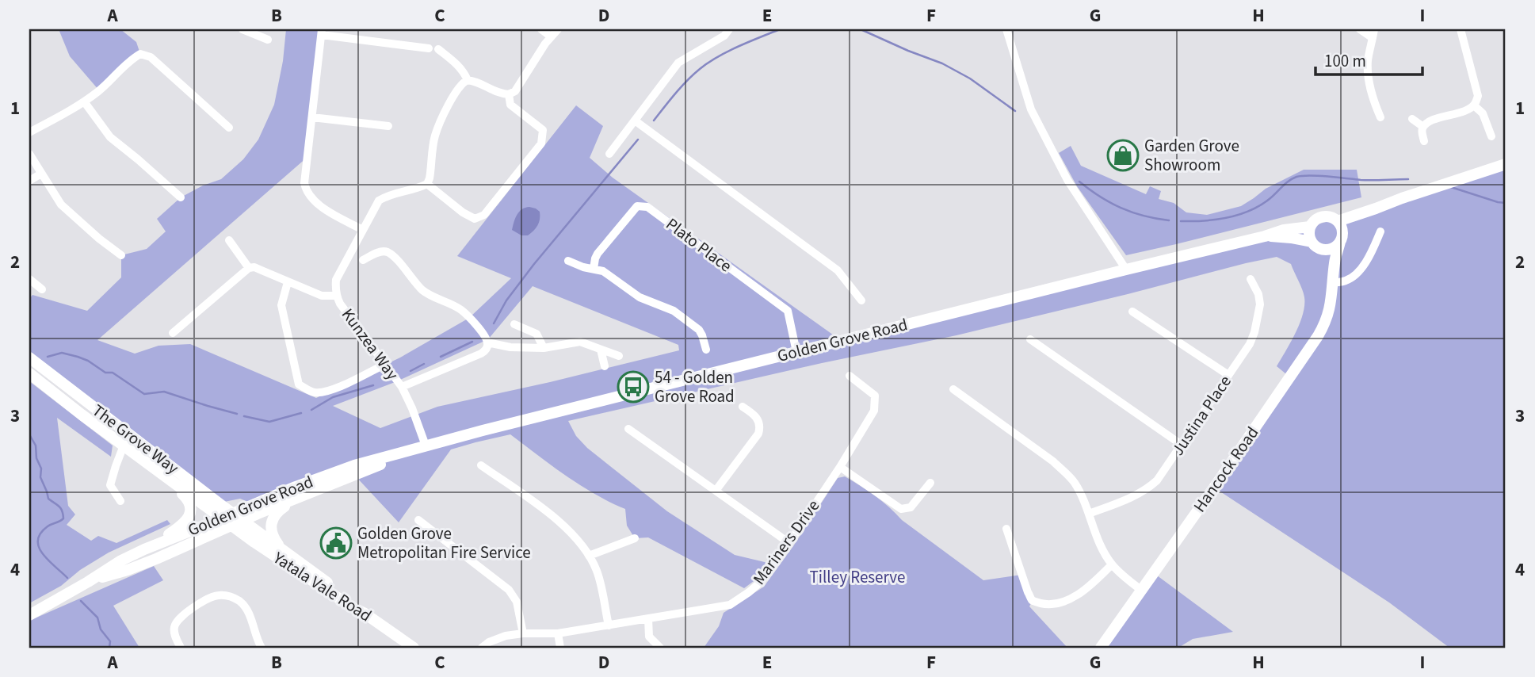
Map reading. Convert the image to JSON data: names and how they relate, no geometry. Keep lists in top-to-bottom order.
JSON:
{
  "streets": {
    "main road": [
      "Golden Grove Road",
      "The Grove Way",
      "Hancock Road",
      "Yatala Vale Road"
    ],
    "street": [
      "Plato Place",
      "Kunzea Way",
      "Justina Place",
      "Mariners Drive"
    ]
  },
  "crossings": [
    ["Plato Place", "Golden Grove Road"],
    ["Golden Grove Road", "Kunzea Way"],
    ["Golden Grove Road", "The Grove Way"],
    ["Golden Grove Road", "Hancock Road"],
    ["Golden Grove Road", "Yatala Vale Road"],
    ["The Grove Way", "Yatala Vale Road"]
  ],
  "parks": ["Tilley Reserve"],
  "places": {
    "shop": ["Garden Grove Showroom"],
    "bus stop": ["54 - Golden Grove Road"],
    "public building": ["Golden Grove Metropolitan Fire Service"]
  },
  "scale_bar": "100 m",
  "grid": {
    "columns": [
      "A",
      "B",
      "C",
      "D",
      "E",
      "F",
      "G",
      "H",
      "I"
    ],
    "rows": [
      "1",
      "2",
      "3",
      "4"
    ]
  }
}
